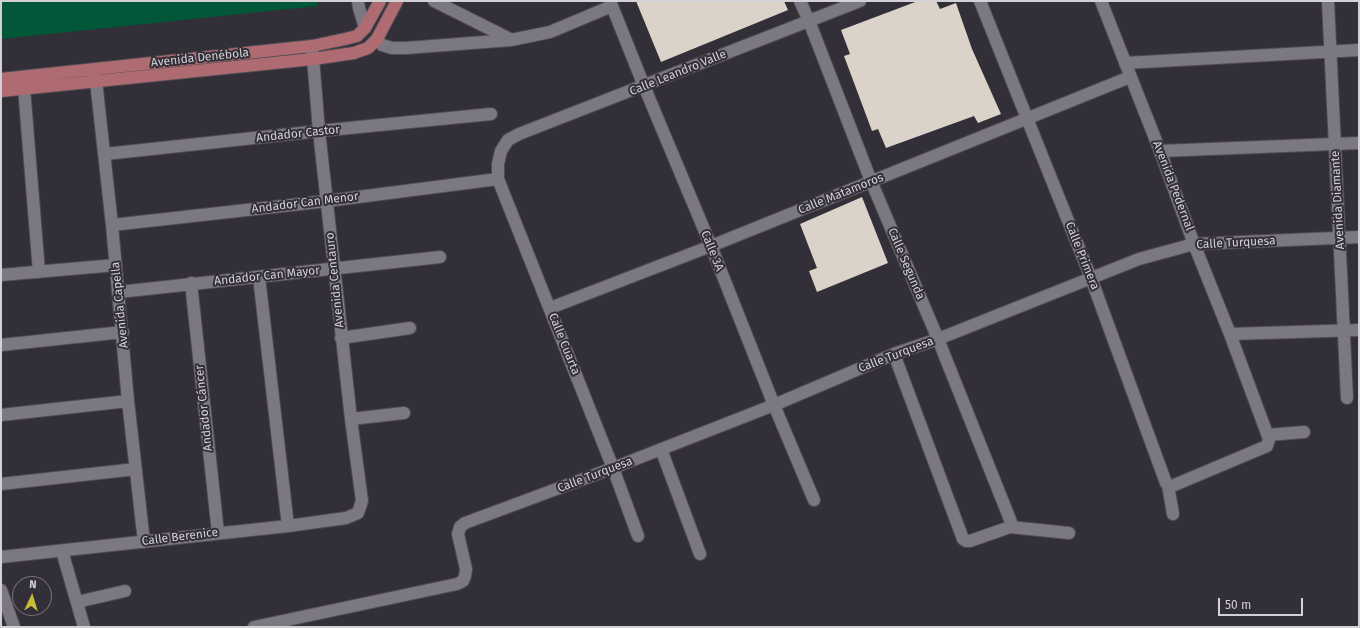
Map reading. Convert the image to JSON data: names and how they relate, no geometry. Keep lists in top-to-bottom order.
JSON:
{
  "streets": {
    "main road": ["Avenida Denébola"],
    "street": [
      "Calle Leandro Valle",
      "Andador Castor",
      "Avenida Pedernal",
      "Calle Matamoros",
      "Avenida Diamante",
      "Andador Can Menor",
      "Calle Turquesa",
      "Calle 3A",
      "Calle Primera",
      "Calle Segunda",
      "Andador Can Mayor",
      "Avenida Centauro",
      "Avenida Capella",
      "Calle Cuarta",
      "Andador Cáncer",
      "Calle Berenice"
    ]
  },
  "crossings": [
    ["Avenida Denébola", "Avenida Centauro"],
    ["Avenida Denébola", "Avenida Capella"],
    ["Calle Leandro Valle", "Calle 3A"],
    ["Calle Leandro Valle", "Calle Segunda"],
    ["Calle Leandro Valle", "Calle Cuarta"],
    ["Andador Castor", "Avenida Centauro"],
    ["Andador Castor", "Avenida Capella"],
    ["Avenida Pedernal", "Calle Matamoros"],
    ["Avenida Pedernal", "Calle Turquesa"],
    ["Calle Matamoros", "Calle 3A"],
    ["Calle Matamoros", "Calle Primera"],
    ["Calle Matamoros", "Calle Segunda"],
    ["Calle Matamoros", "Calle Cuarta"],
    ["Avenida Diamante", "Calle Turquesa"],
    ["Andador Can Menor", "Avenida Centauro"],
    ["Andador Can Menor", "Avenida Capella"],
    ["Andador Can Menor", "Calle Cuarta"],
    ["Calle Turquesa", "Calle 3A"],
    ["Calle Turquesa", "Calle Primera"],
    ["Calle Turquesa", "Calle Segunda"],
    ["Calle Turquesa", "Calle Cuarta"],
    ["Andador Can Mayor", "Avenida Centauro"],
    ["Andador Can Mayor", "Avenida Capella"],
    ["Andador Can Mayor", "Andador Cáncer"],
    ["Avenida Centauro", "Calle Berenice"],
    ["Avenida Capella", "Calle Berenice"],
    ["Andador Cáncer", "Calle Berenice"]
  ],
  "scale_bar": "50 m",
  "north": "top"
}
